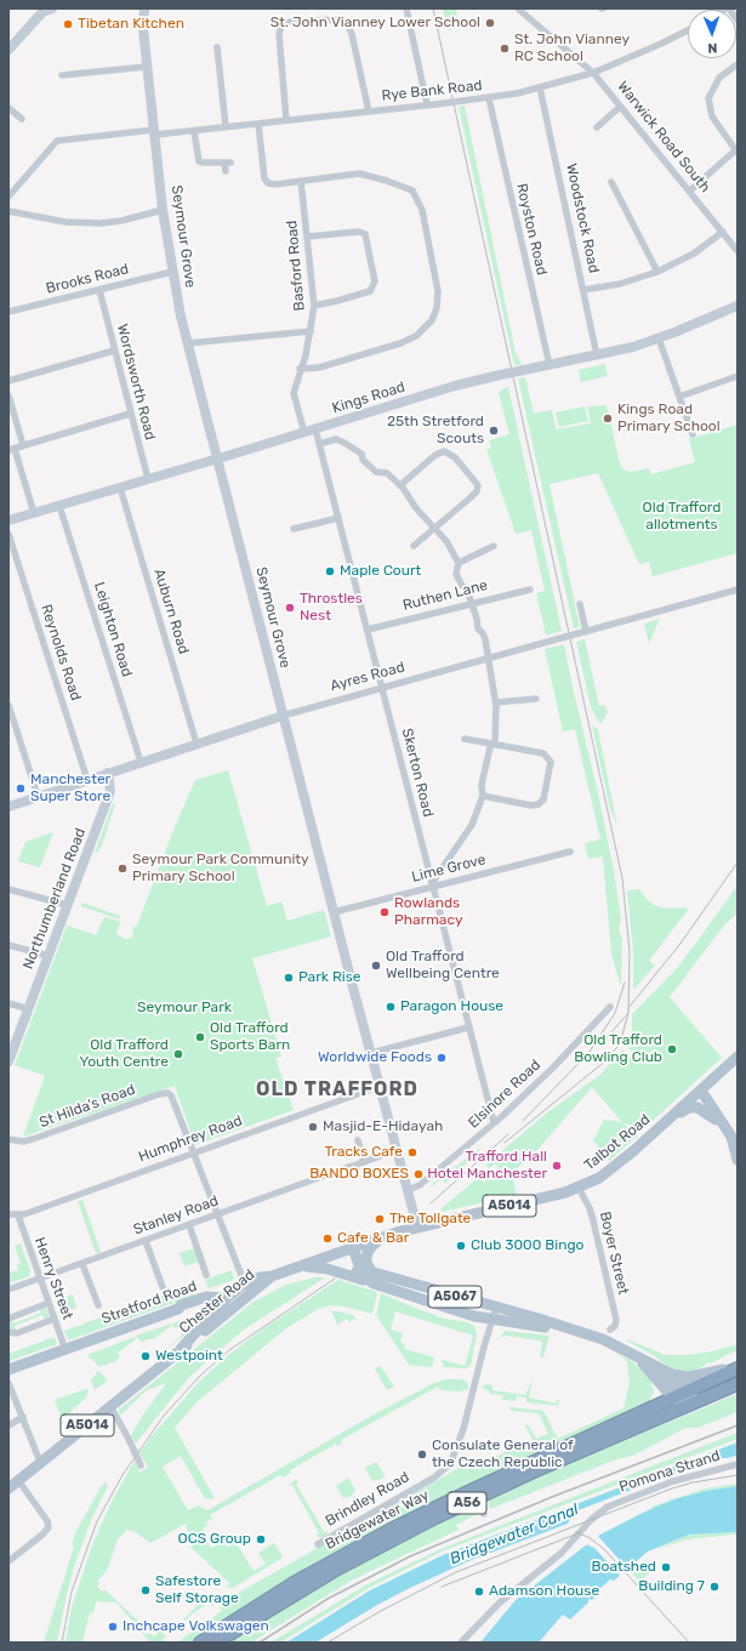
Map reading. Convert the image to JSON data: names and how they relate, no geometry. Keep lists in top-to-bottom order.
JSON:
{
  "streets": {
    "highway": ["A56", "Bridgewater Way"],
    "main road": [
      "Seymour Grove",
      "Kings Road",
      "Ayres Road",
      "Northumberland Road",
      "Talbot Road",
      "A5014",
      "A5067",
      "Chester Road",
      "Stretford Road"
    ],
    "street": [
      "Rye Bank Road",
      "Warwick Road South",
      "Woodstock Road",
      "Royston Road",
      "Basford Road",
      "Brooks Road",
      "Wordsworth Road",
      "Ruthen Lane",
      "Auburn Road",
      "Leighton Road",
      "Reynolds Road",
      "Skerton Road",
      "Lime Grove",
      "Elsinore Road",
      "St Hilda's Road",
      "Humphrey Road",
      "Stanley Road",
      "Boyer Street",
      "Henry Street",
      "Pomona Strand",
      "Brindley Road"
    ]
  },
  "crossings": [
    ["Rye Bank Road", "Warwick Road South"],
    ["Rye Bank Road", "Woodstock Road"],
    ["Rye Bank Road", "Royston Road"],
    ["Rye Bank Road", "Seymour Grove"],
    ["Woodstock Road", "Kings Road"],
    ["Royston Road", "Kings Road"],
    ["Seymour Grove", "Brooks Road"],
    ["Seymour Grove", "Kings Road"],
    ["Seymour Grove", "Ayres Road"],
    ["Seymour Grove", "Lime Grove"],
    ["Seymour Grove", "Elsinore Road"],
    ["Seymour Grove", "Humphrey Road"],
    ["Seymour Grove", "Talbot Road"],
    ["Seymour Grove", "Stanley Road"],
    ["Basford Road", "Kings Road"],
    ["Brooks Road", "Wordsworth Road"],
    ["Wordsworth Road", "Kings Road"],
    ["Kings Road", "Auburn Road"],
    ["Kings Road", "Leighton Road"],
    ["Kings Road", "Skerton Road"],
    ["Ruthen Lane", "Skerton Road"],
    ["Auburn Road", "Ayres Road"],
    ["Leighton Road", "Ayres Road"],
    ["Reynolds Road", "Ayres Road"],
    ["Ayres Road", "Skerton Road"],
    ["Ayres Road", "Northumberland Road"],
    ["Skerton Road", "Lime Grove"],
    ["Skerton Road", "Elsinore Road"],
    ["St Hilda's Road", "Humphrey Road"],
    ["Humphrey Road", "Henry Street"],
    ["Talbot Road", "A5014"],
    ["Talbot Road", "Boyer Street"],
    ["Talbot Road", "A5067"],
    ["A5014", "A5067"],
    ["A5014", "Chester Road"],
    ["A5014", "Stretford Road"],
    ["Stanley Road", "Henry Street"],
    ["Henry Street", "Stretford Road"],
    ["A5067", "Brindley Road"],
    ["A5067", "Bridgewater Way"],
    ["Chester Road", "Stretford Road"]
  ],
  "districts": ["OLD TRAFFORD"],
  "water": ["Bridgewater Canal"],
  "parks": ["Old Trafford allotments", "Seymour Park"],
  "places": [
    "St. John Vianney Lower School",
    "Tibetan Kitchen",
    "St. John Vianney RC School",
    "Kings Road Primary School",
    "25th Stretford Scouts",
    "Maple Court",
    "Throstles Nest",
    "Manchester Super Store",
    "Seymour Park Community Primary School",
    "Rowlands Pharmacy",
    "Old Trafford Wellbeing Centre",
    "Park Rise",
    "Paragon House",
    "Old Trafford Sports Barn",
    "Old Trafford Bowling Club",
    "Old Trafford Youth Centre",
    "Worldwide Foods",
    "Masjid-E-Hidayah",
    "Tracks Cafe",
    "Trafford Hall Hotel Manchester",
    "BANDO BOXES",
    "The Tollgate",
    "Cafe & Bar",
    "Club 3000 Bingo",
    "Westpoint",
    "Consulate General of the Czech Republic",
    "OCS Group",
    "Boatshed",
    "Building 7",
    "Safestore Self Storage",
    "Adamson House",
    "Inchcape Volkswagen"
  ],
  "north": "bottom"
}
